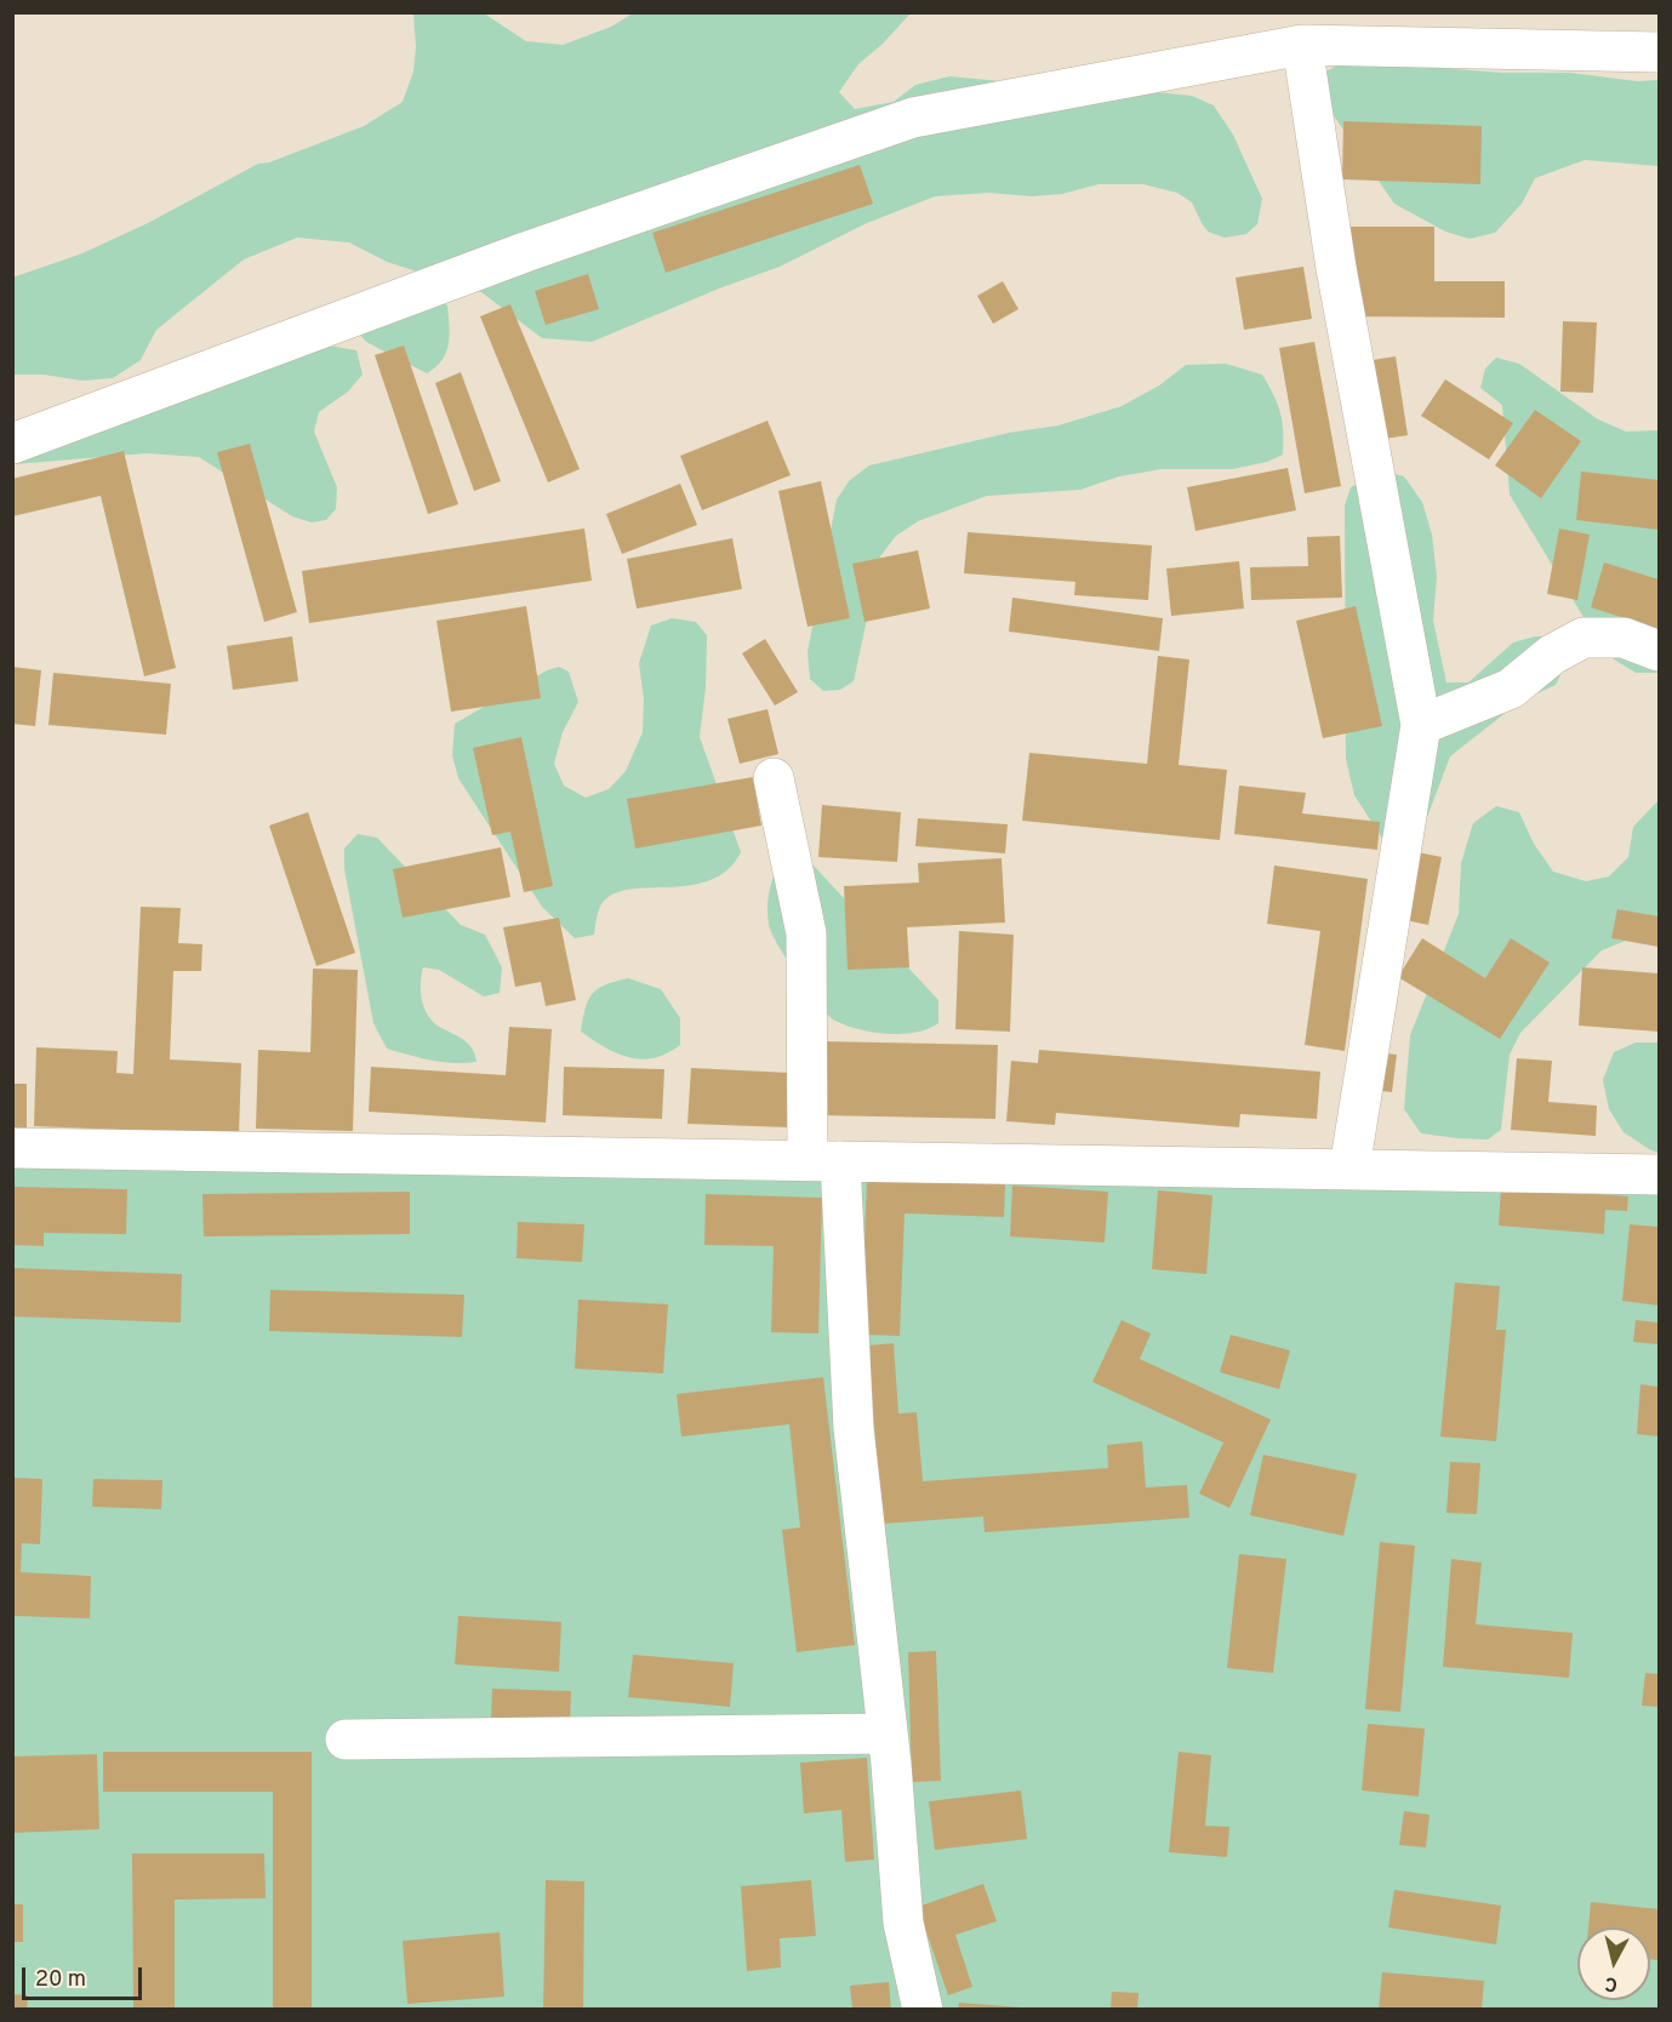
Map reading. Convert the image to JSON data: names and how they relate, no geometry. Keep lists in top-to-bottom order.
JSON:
{
  "scale_bar": "20 m",
  "north": "bottom"
}
